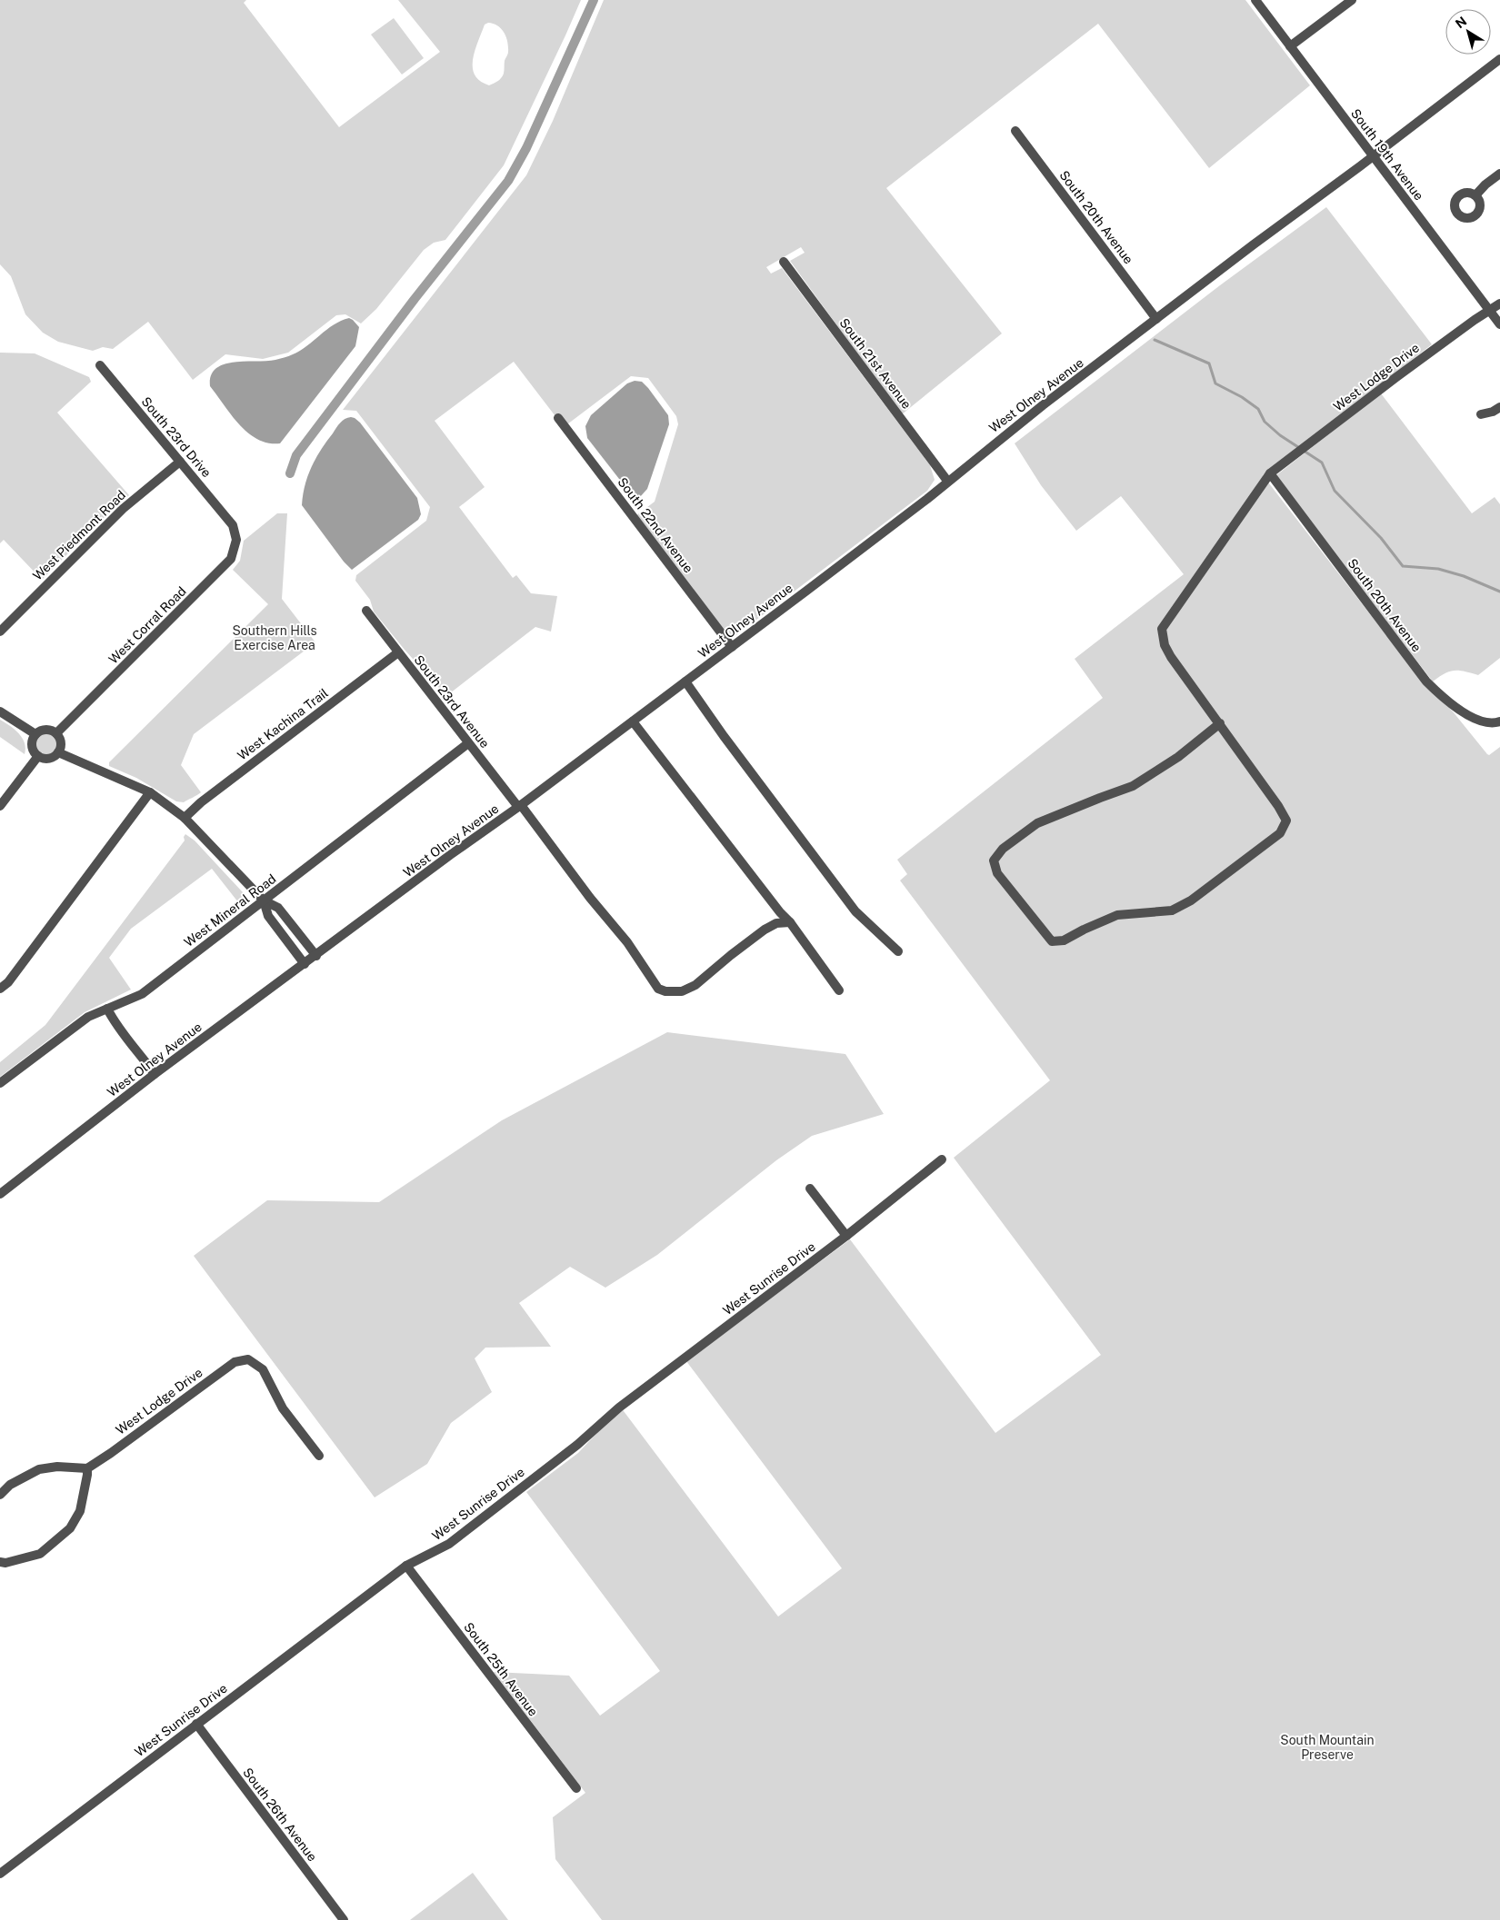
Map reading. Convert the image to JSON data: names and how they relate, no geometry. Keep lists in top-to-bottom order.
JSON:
{
  "streets": {
    "street": [
      "South 19th Avenue",
      "South 20th Avenue",
      "South 21st Avenue",
      "West Lodge Drive",
      "West Olney Avenue",
      "South 23rd Drive",
      "South 22nd Avenue",
      "West Piedmont Road",
      "West Corral Road",
      "South 23rd Avenue",
      "West Kachina Trail",
      "West Mineral Road",
      "West Sunrise Drive",
      "South 25th Avenue",
      "South 26th Avenue"
    ]
  },
  "crossings": [
    ["South 19th Avenue", "West Lodge Drive"],
    ["South 19th Avenue", "West Olney Avenue"],
    ["South 20th Avenue", "West Lodge Drive"],
    ["South 20th Avenue", "West Olney Avenue"],
    ["South 21st Avenue", "West Olney Avenue"],
    ["West Olney Avenue", "South 22nd Avenue"],
    ["West Olney Avenue", "South 23rd Avenue"],
    ["South 23rd Drive", "West Piedmont Road"],
    ["South 23rd Drive", "West Corral Road"],
    ["South 23rd Avenue", "West Kachina Trail"],
    ["South 23rd Avenue", "West Mineral Road"],
    ["West Sunrise Drive", "South 25th Avenue"],
    ["West Sunrise Drive", "South 26th Avenue"]
  ],
  "parks": ["Southern Hills Exercise Area", "South Mountain Preserve"],
  "north": "top left"
}
